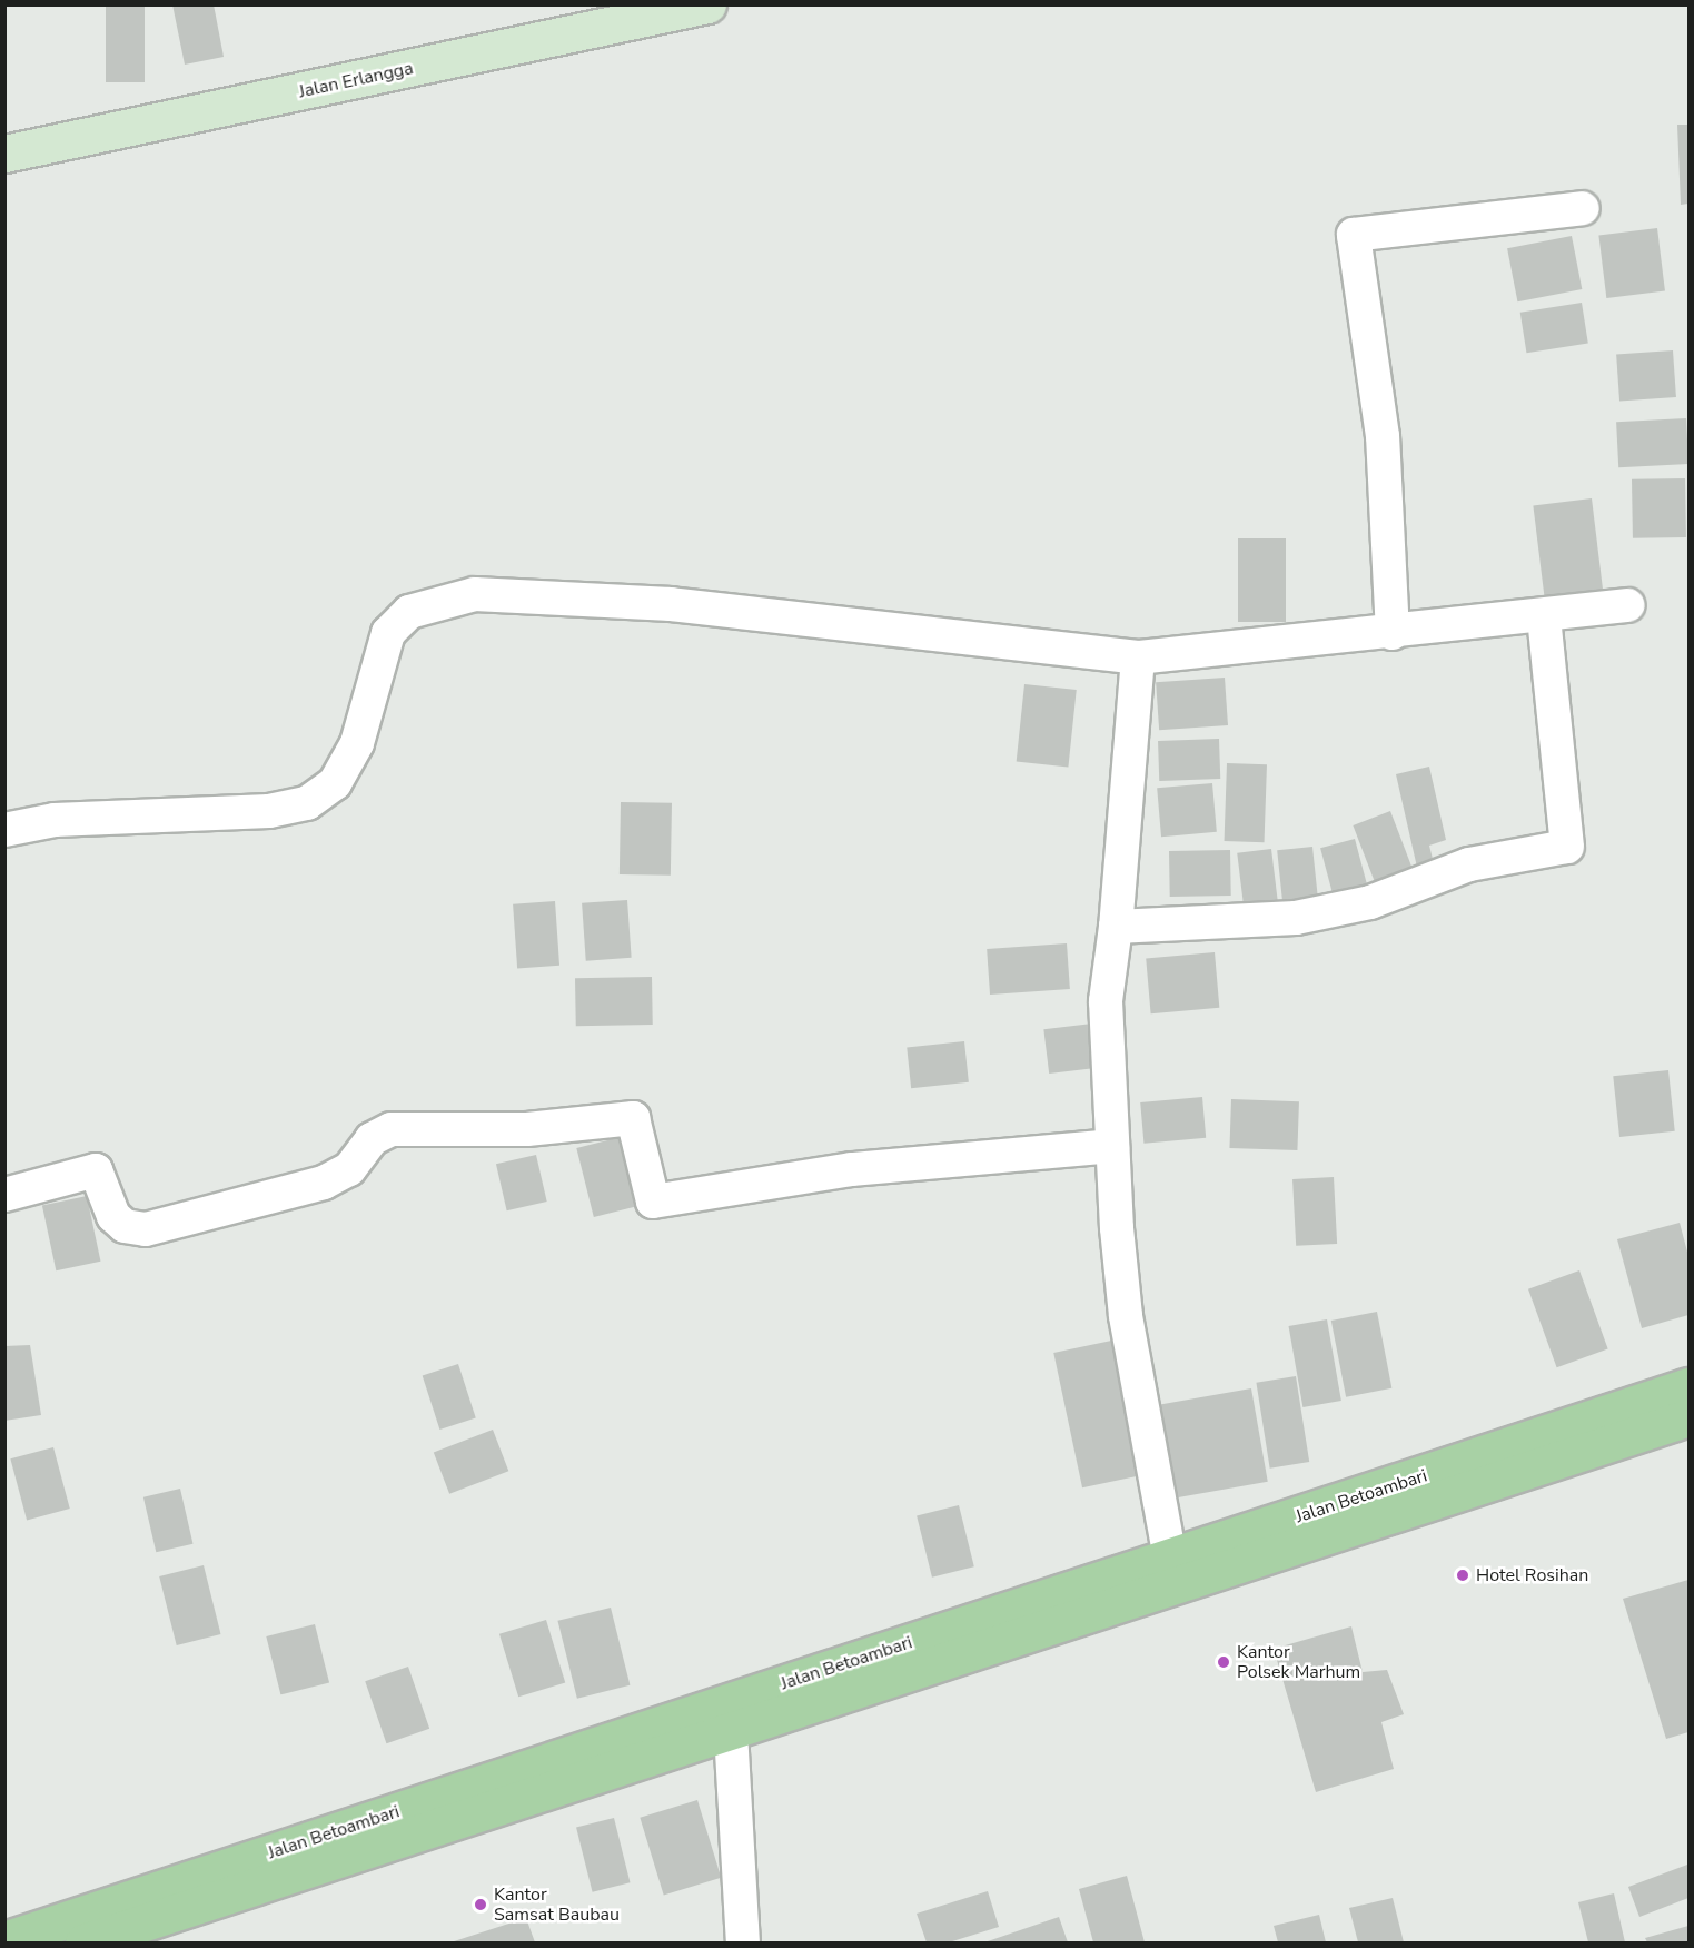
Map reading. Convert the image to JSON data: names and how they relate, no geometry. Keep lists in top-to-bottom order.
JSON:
{
  "streets": {
    "main road": ["Jalan Betoambari"],
    "street": ["Jalan Erlangga"]
  },
  "places": ["Hotel Rosihan", "Kantor Polsek Marhum", "Kantor Samsat Baubau"]
}
